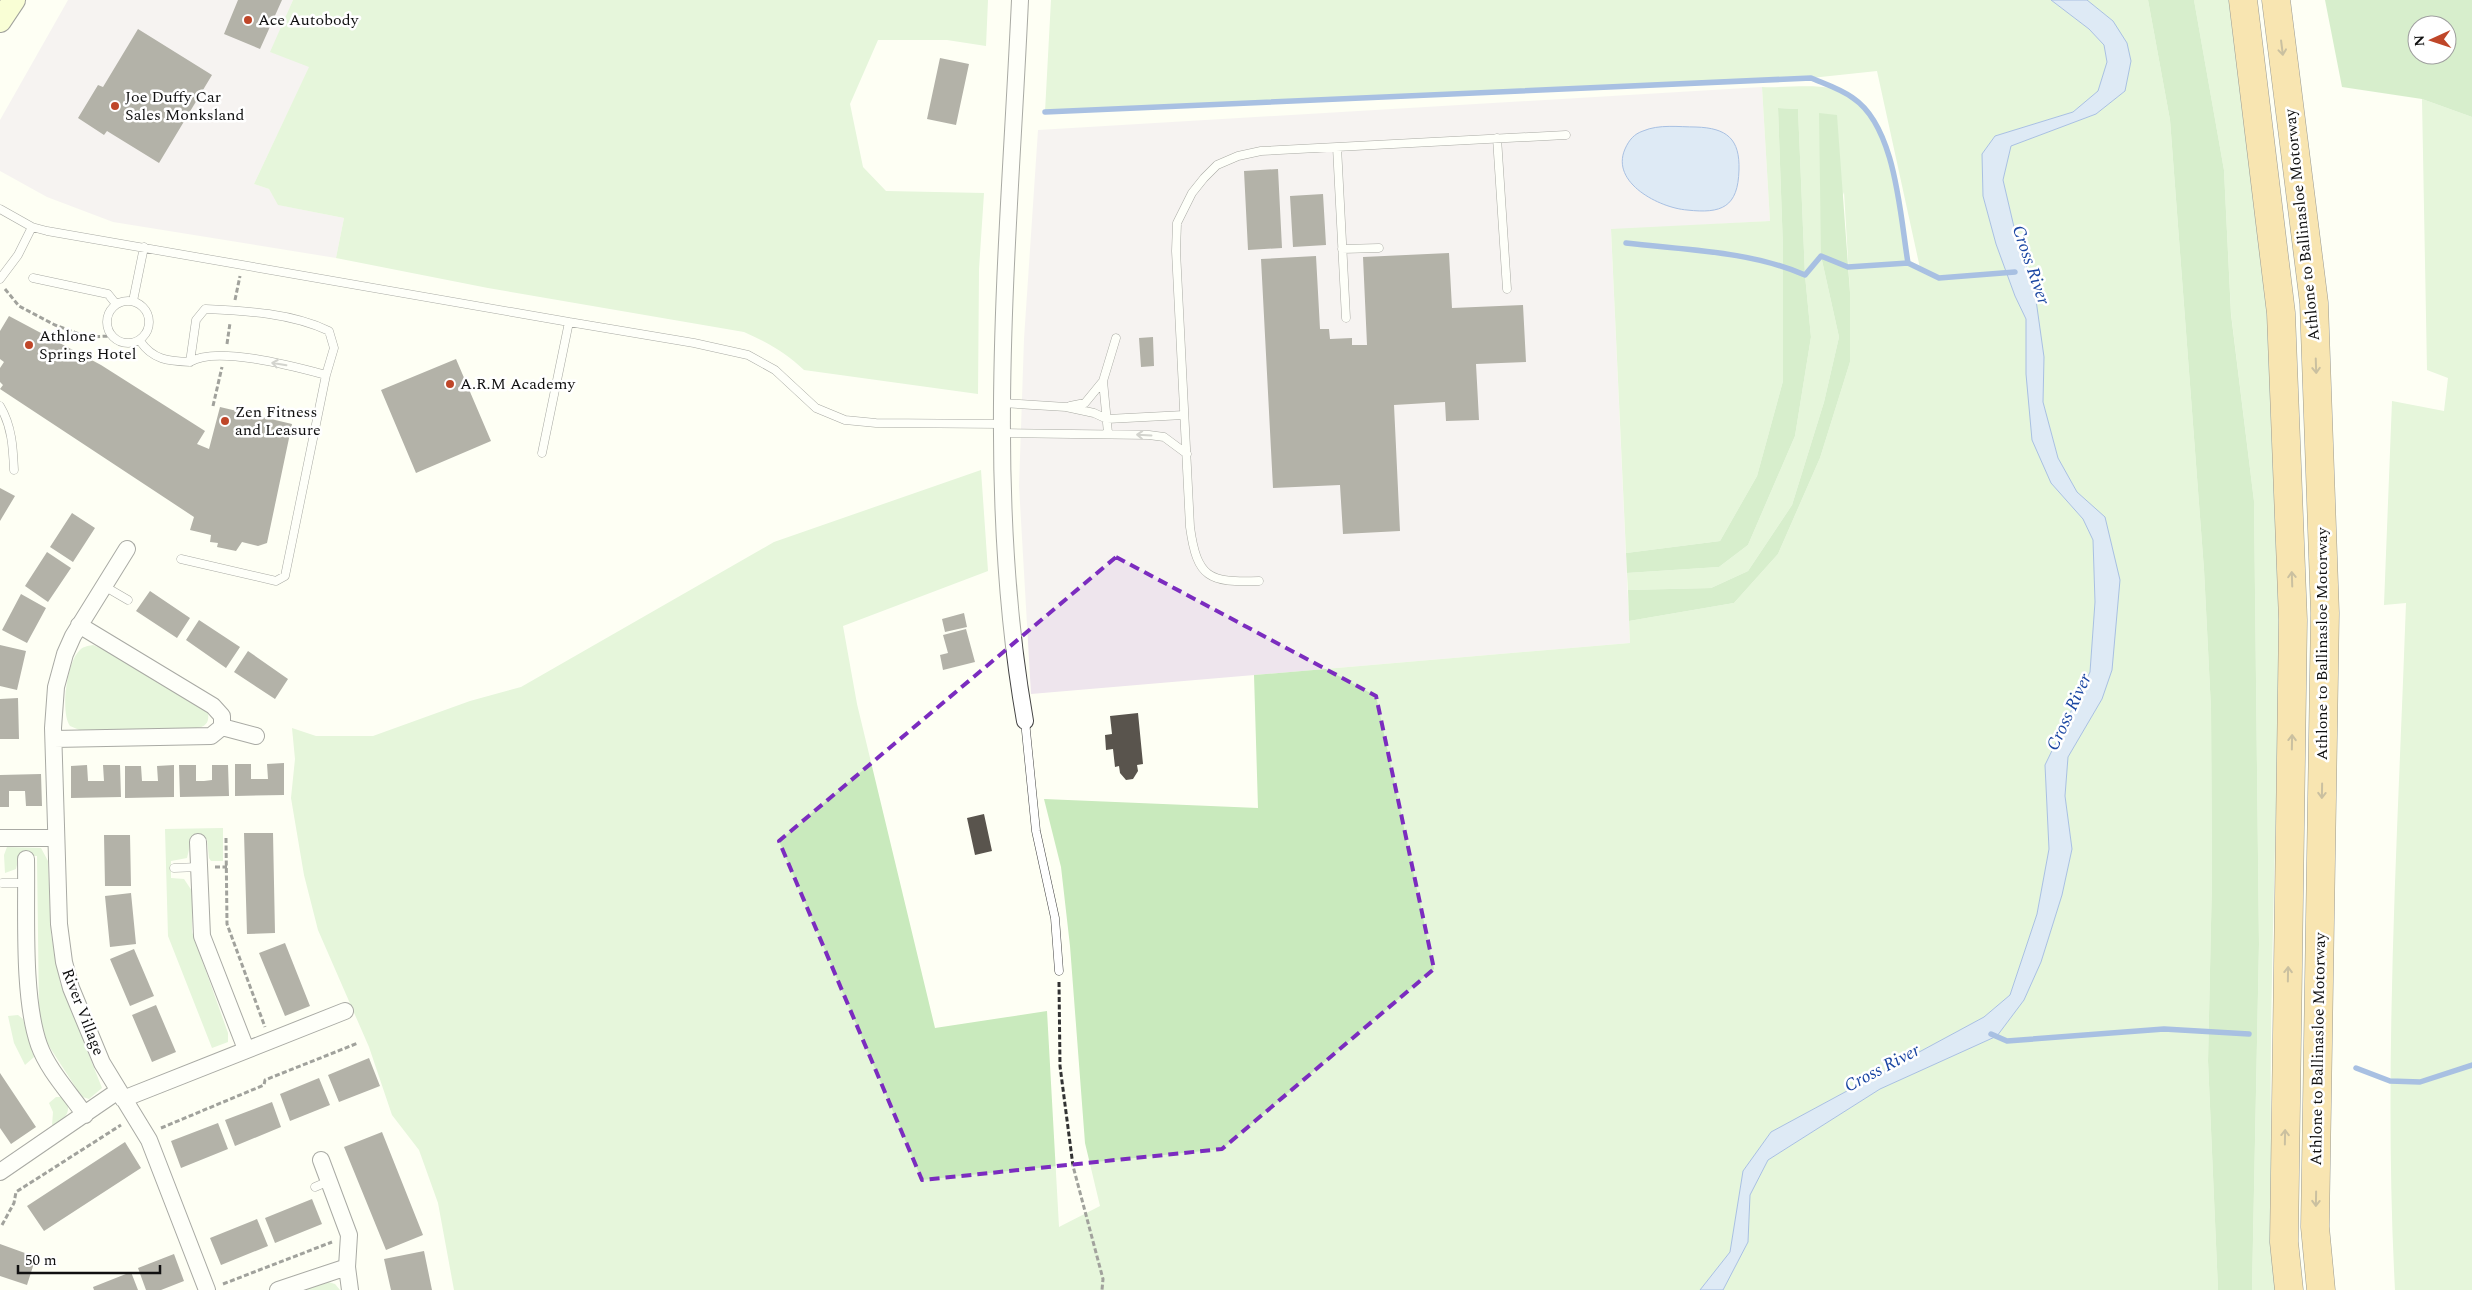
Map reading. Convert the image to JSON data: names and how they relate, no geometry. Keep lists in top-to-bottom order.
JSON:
{
  "streets": {
    "highway": ["Athlone to Ballinasloe Motorway"],
    "street": ["River Village"]
  },
  "water": ["Cross River"],
  "places": [
    "Ace Autobody",
    "Joe Duffy Car Sales Monksland",
    "Athlone Springs Hotel",
    "A.R.M Academy",
    "Zen Fitness and Leasure"
  ],
  "scale_bar": "50 m",
  "north": "left"
}
